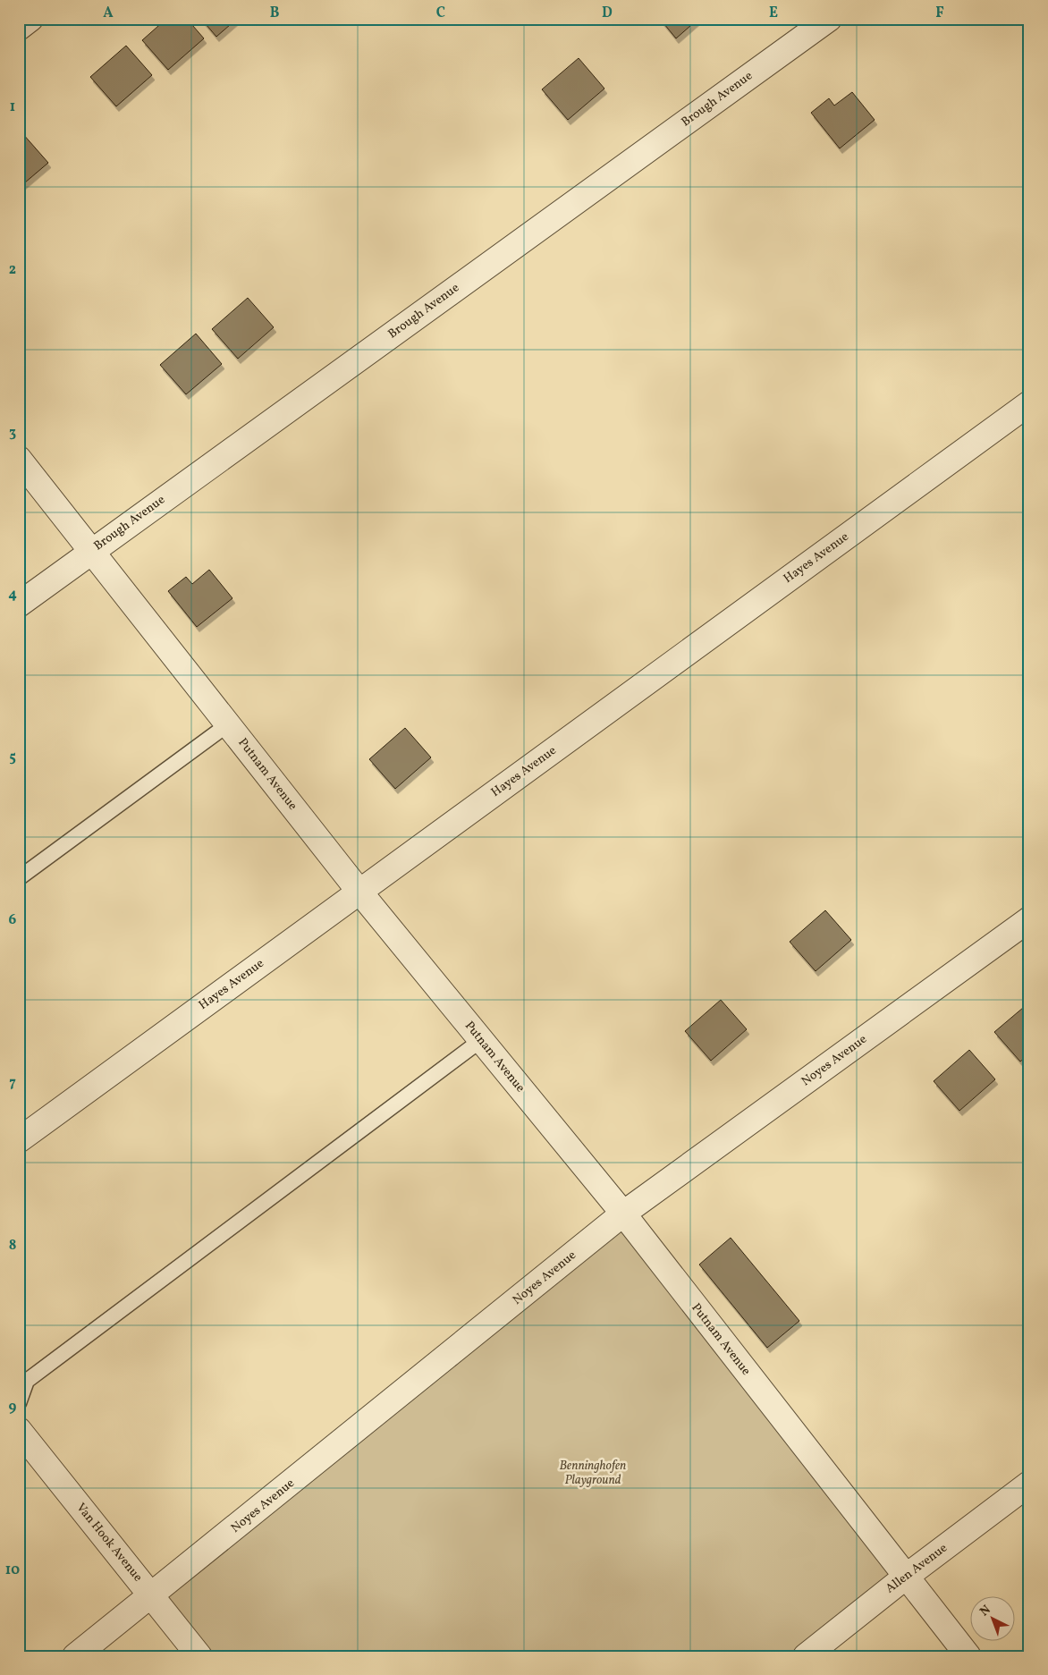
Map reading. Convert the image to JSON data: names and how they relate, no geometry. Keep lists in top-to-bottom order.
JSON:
{
  "streets": {
    "street": [
      "Brough Avenue",
      "Hayes Avenue",
      "Putnam Avenue",
      "Noyes Avenue",
      "Van Hook Avenue",
      "Allen Avenue"
    ]
  },
  "crossings": [
    ["Brough Avenue", "Putnam Avenue"],
    ["Hayes Avenue", "Putnam Avenue"],
    ["Putnam Avenue", "Noyes Avenue"],
    ["Putnam Avenue", "Allen Avenue"],
    ["Noyes Avenue", "Van Hook Avenue"]
  ],
  "parks": ["Benninghofen Playground"],
  "north": "top left",
  "grid": {
    "columns": [
      "A",
      "B",
      "C",
      "D",
      "E",
      "F"
    ],
    "rows": [
      "1",
      "2",
      "3",
      "4",
      "5",
      "6",
      "7",
      "8",
      "9",
      "10"
    ]
  }
}
